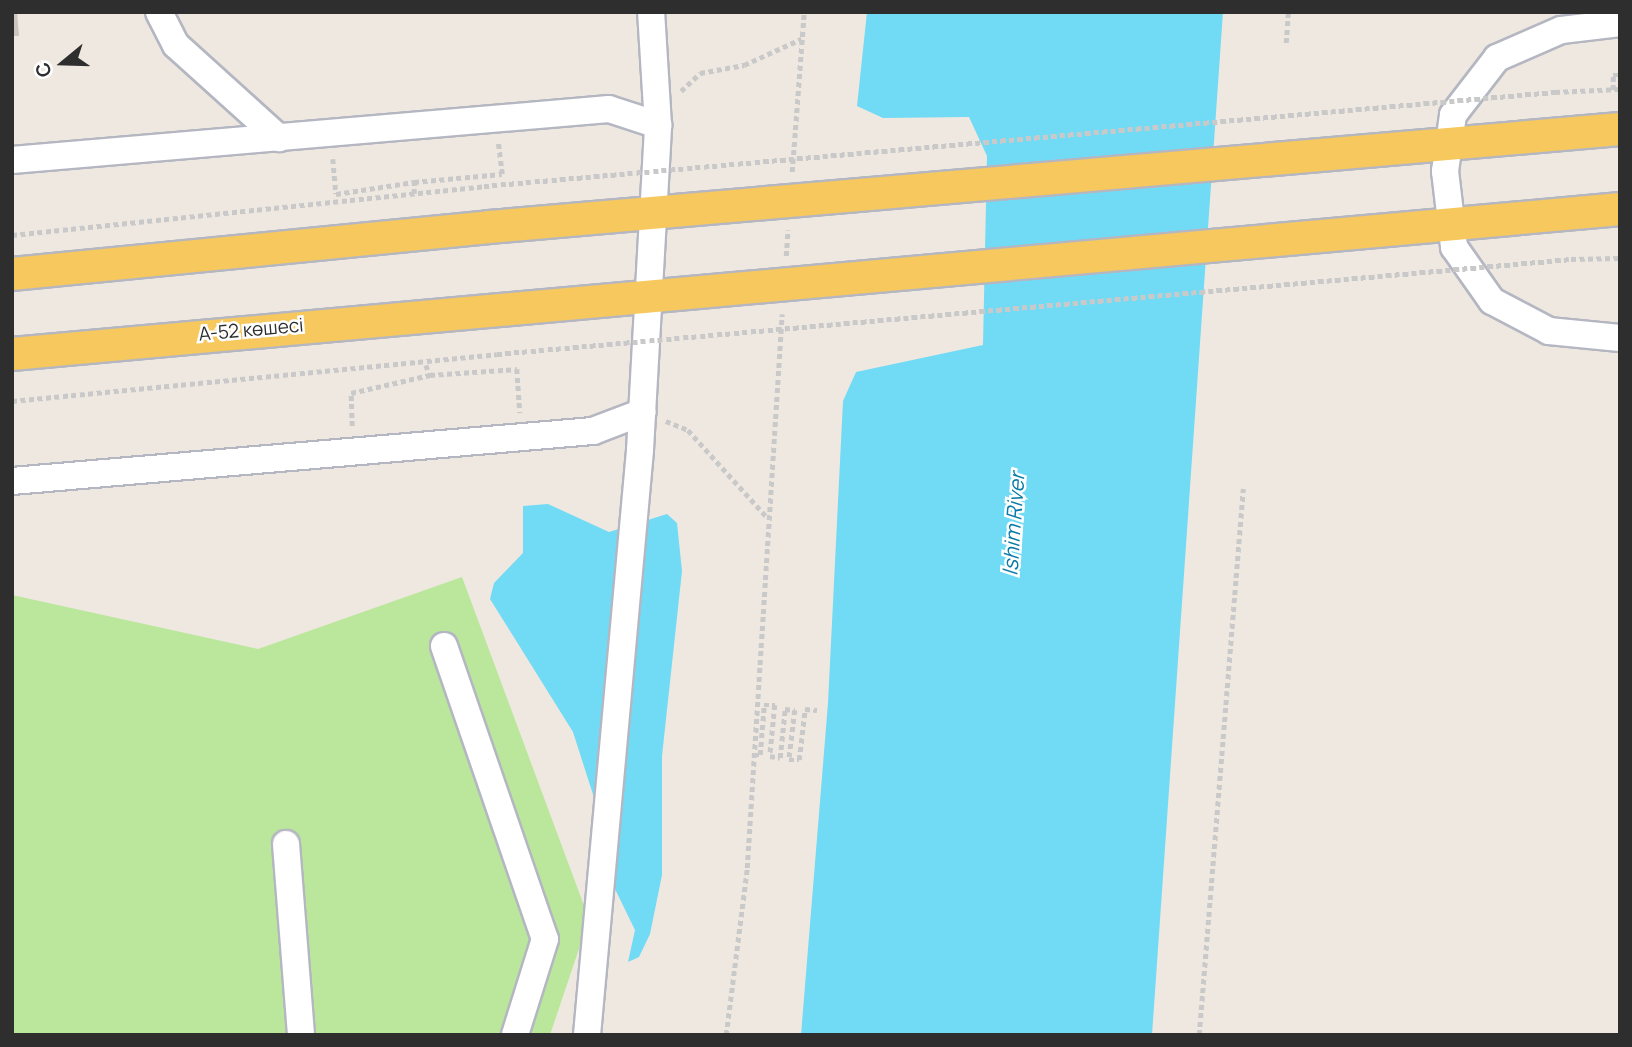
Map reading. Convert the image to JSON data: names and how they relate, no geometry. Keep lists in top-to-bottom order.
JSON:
{
  "streets": {
    "main road": ["А-52 көшесі"]
  },
  "water": ["Ishim River"],
  "north": "left"
}
